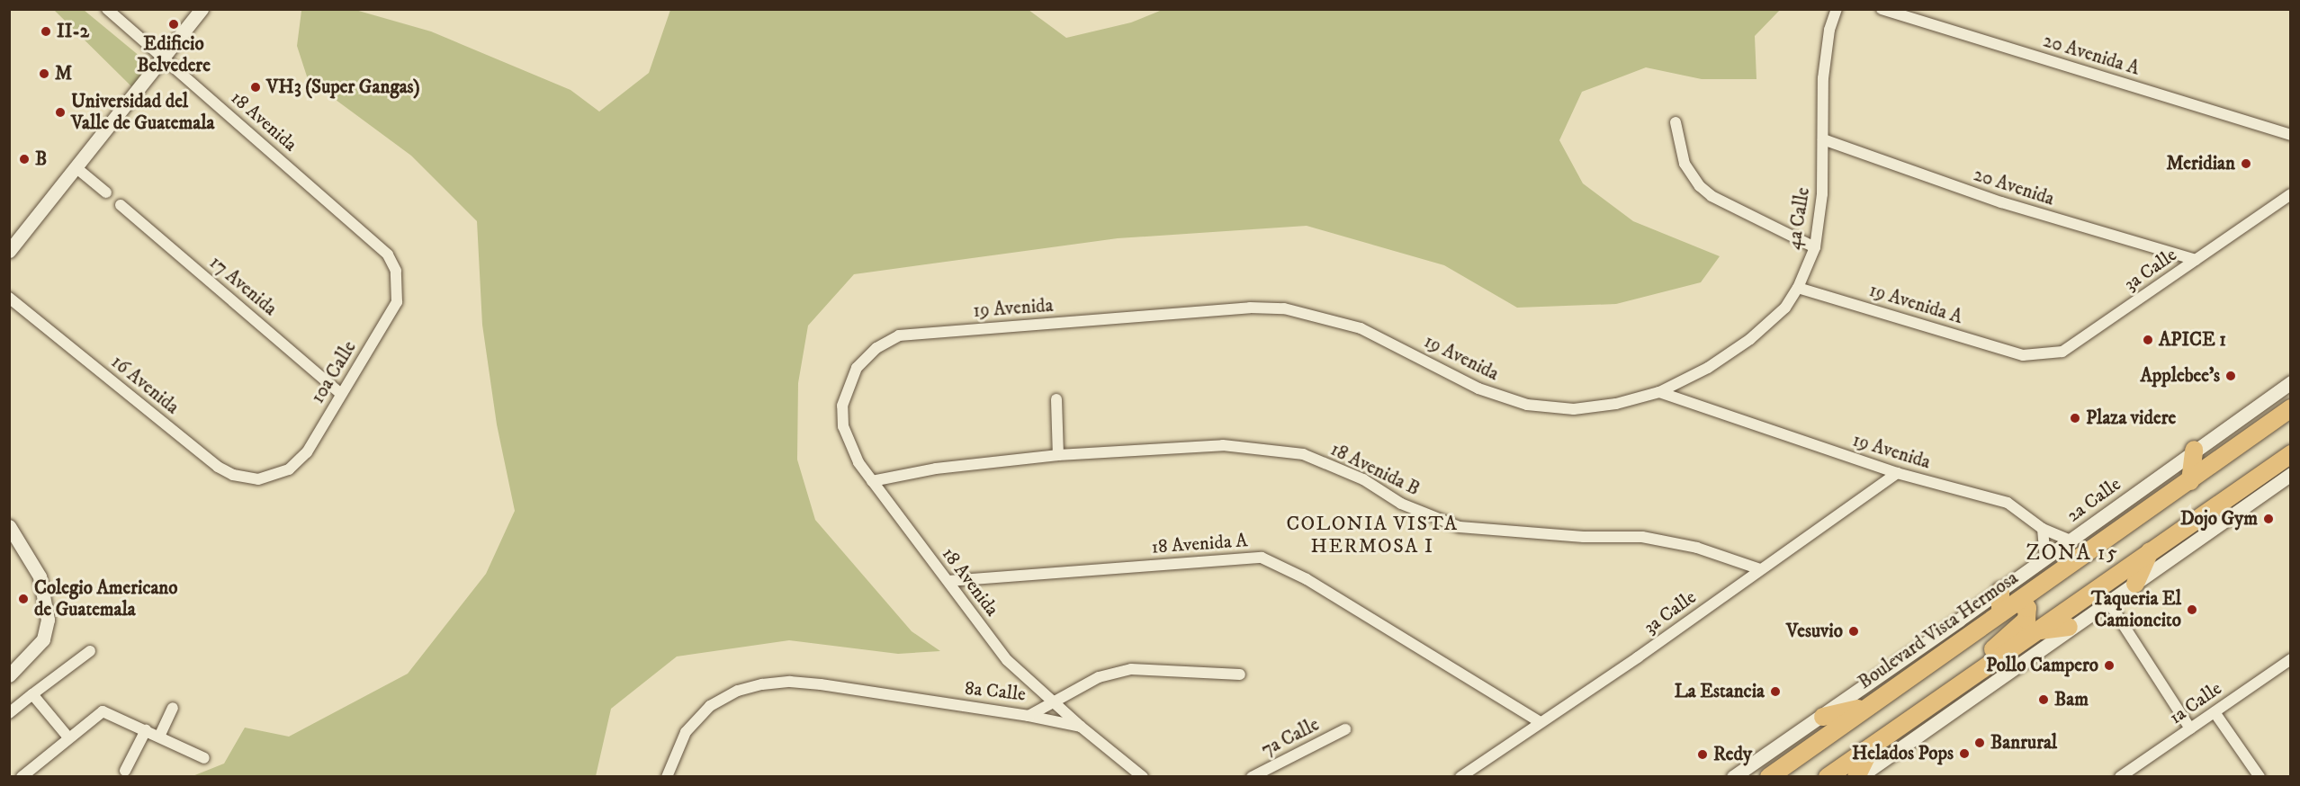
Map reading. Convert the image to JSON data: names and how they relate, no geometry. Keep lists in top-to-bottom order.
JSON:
{
  "streets": {
    "main road": ["Boulevard Vista Hermosa"],
    "street": [
      "20 Avenida A",
      "18 Avenida",
      "20 Avenida",
      "4a Calle",
      "3a Calle",
      "17 Avenida",
      "19 Avenida A",
      "19 Avenida",
      "10a Calle",
      "16 Avenida",
      "18 Avenida B",
      "2a Calle",
      "18 Avenida A",
      "8a Calle",
      "1a Calle",
      "7a Calle"
    ]
  },
  "crossings": [
    ["18 Avenida", "19 Avenida"],
    ["18 Avenida", "10a Calle"],
    ["18 Avenida", "18 Avenida B"],
    ["18 Avenida", "18 Avenida A"],
    ["18 Avenida", "8a Calle"],
    ["20 Avenida", "4a Calle"],
    ["20 Avenida", "3a Calle"],
    ["4a Calle", "19 Avenida A"],
    ["4a Calle", "19 Avenida"],
    ["3a Calle", "19 Avenida A"],
    ["3a Calle", "19 Avenida"],
    ["3a Calle", "18 Avenida B"],
    ["3a Calle", "18 Avenida A"],
    ["17 Avenida", "10a Calle"],
    ["19 Avenida", "2a Calle"],
    ["10a Calle", "16 Avenida"]
  ],
  "districts": ["COLONIA VISTA HERMOSA I", "ZONA 15"],
  "places": [
    "Edificio Belvedere",
    "II-2",
    "M",
    "VH3 (Super Gangas)",
    "Universidad del Valle de Guatemala",
    "B",
    "Meridian",
    "APICE 1",
    "Applebee's",
    "Plaza videre",
    "Dojo Gym",
    "Colegio Americano de Guatemala",
    "Taqueria El Camioncito",
    "Vesuvio",
    "Pollo Campero",
    "La Estancia",
    "Bam",
    "Banrural",
    "Helados Pops",
    "Redy"
  ]
}
